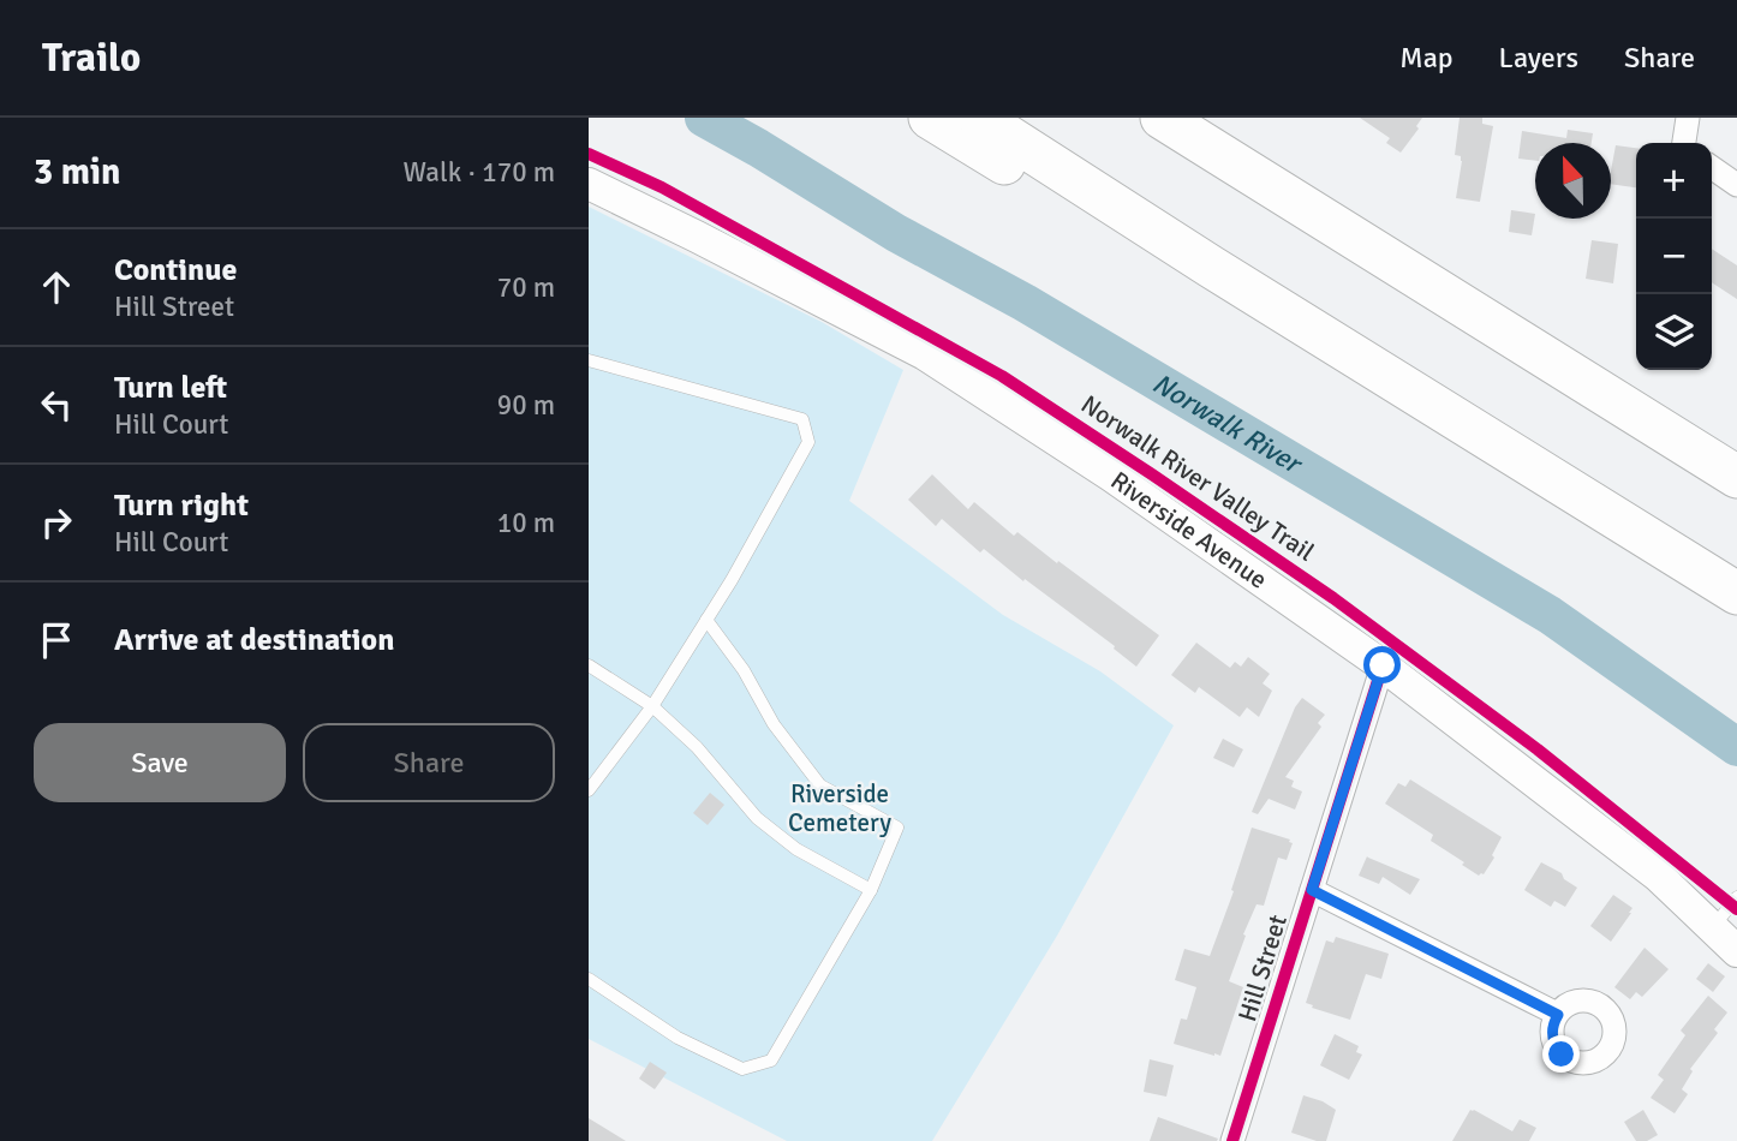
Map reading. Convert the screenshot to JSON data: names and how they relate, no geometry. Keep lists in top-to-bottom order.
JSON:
{
  "streets": {
    "main road": ["Riverside Avenue"],
    "street": ["Hill Street"],
    "cycle path": ["Norwalk River Valley Trail"]
  },
  "crossings": [
    ["Riverside Avenue", "Hill Street"]
  ],
  "water": ["Norwalk River"],
  "parks": ["Riverside Cemetery"],
  "north": "top",
  "page": {
    "header": "Trailo",
    "nav": ["Map", "Layers", "Share"],
    "heading": ["3 min", "Walk · 170 m"],
    "map_buttons": ["+", "−"],
    "list": [
      ["Continue", "Hill Street", "70 m"],
      ["Turn left", "Hill Court", "90 m"],
      ["Turn right", "Hill Court", "10 m"],
      "Arrive at destination"
    ],
    "buttons": ["Save", "Share"]
  }
}
